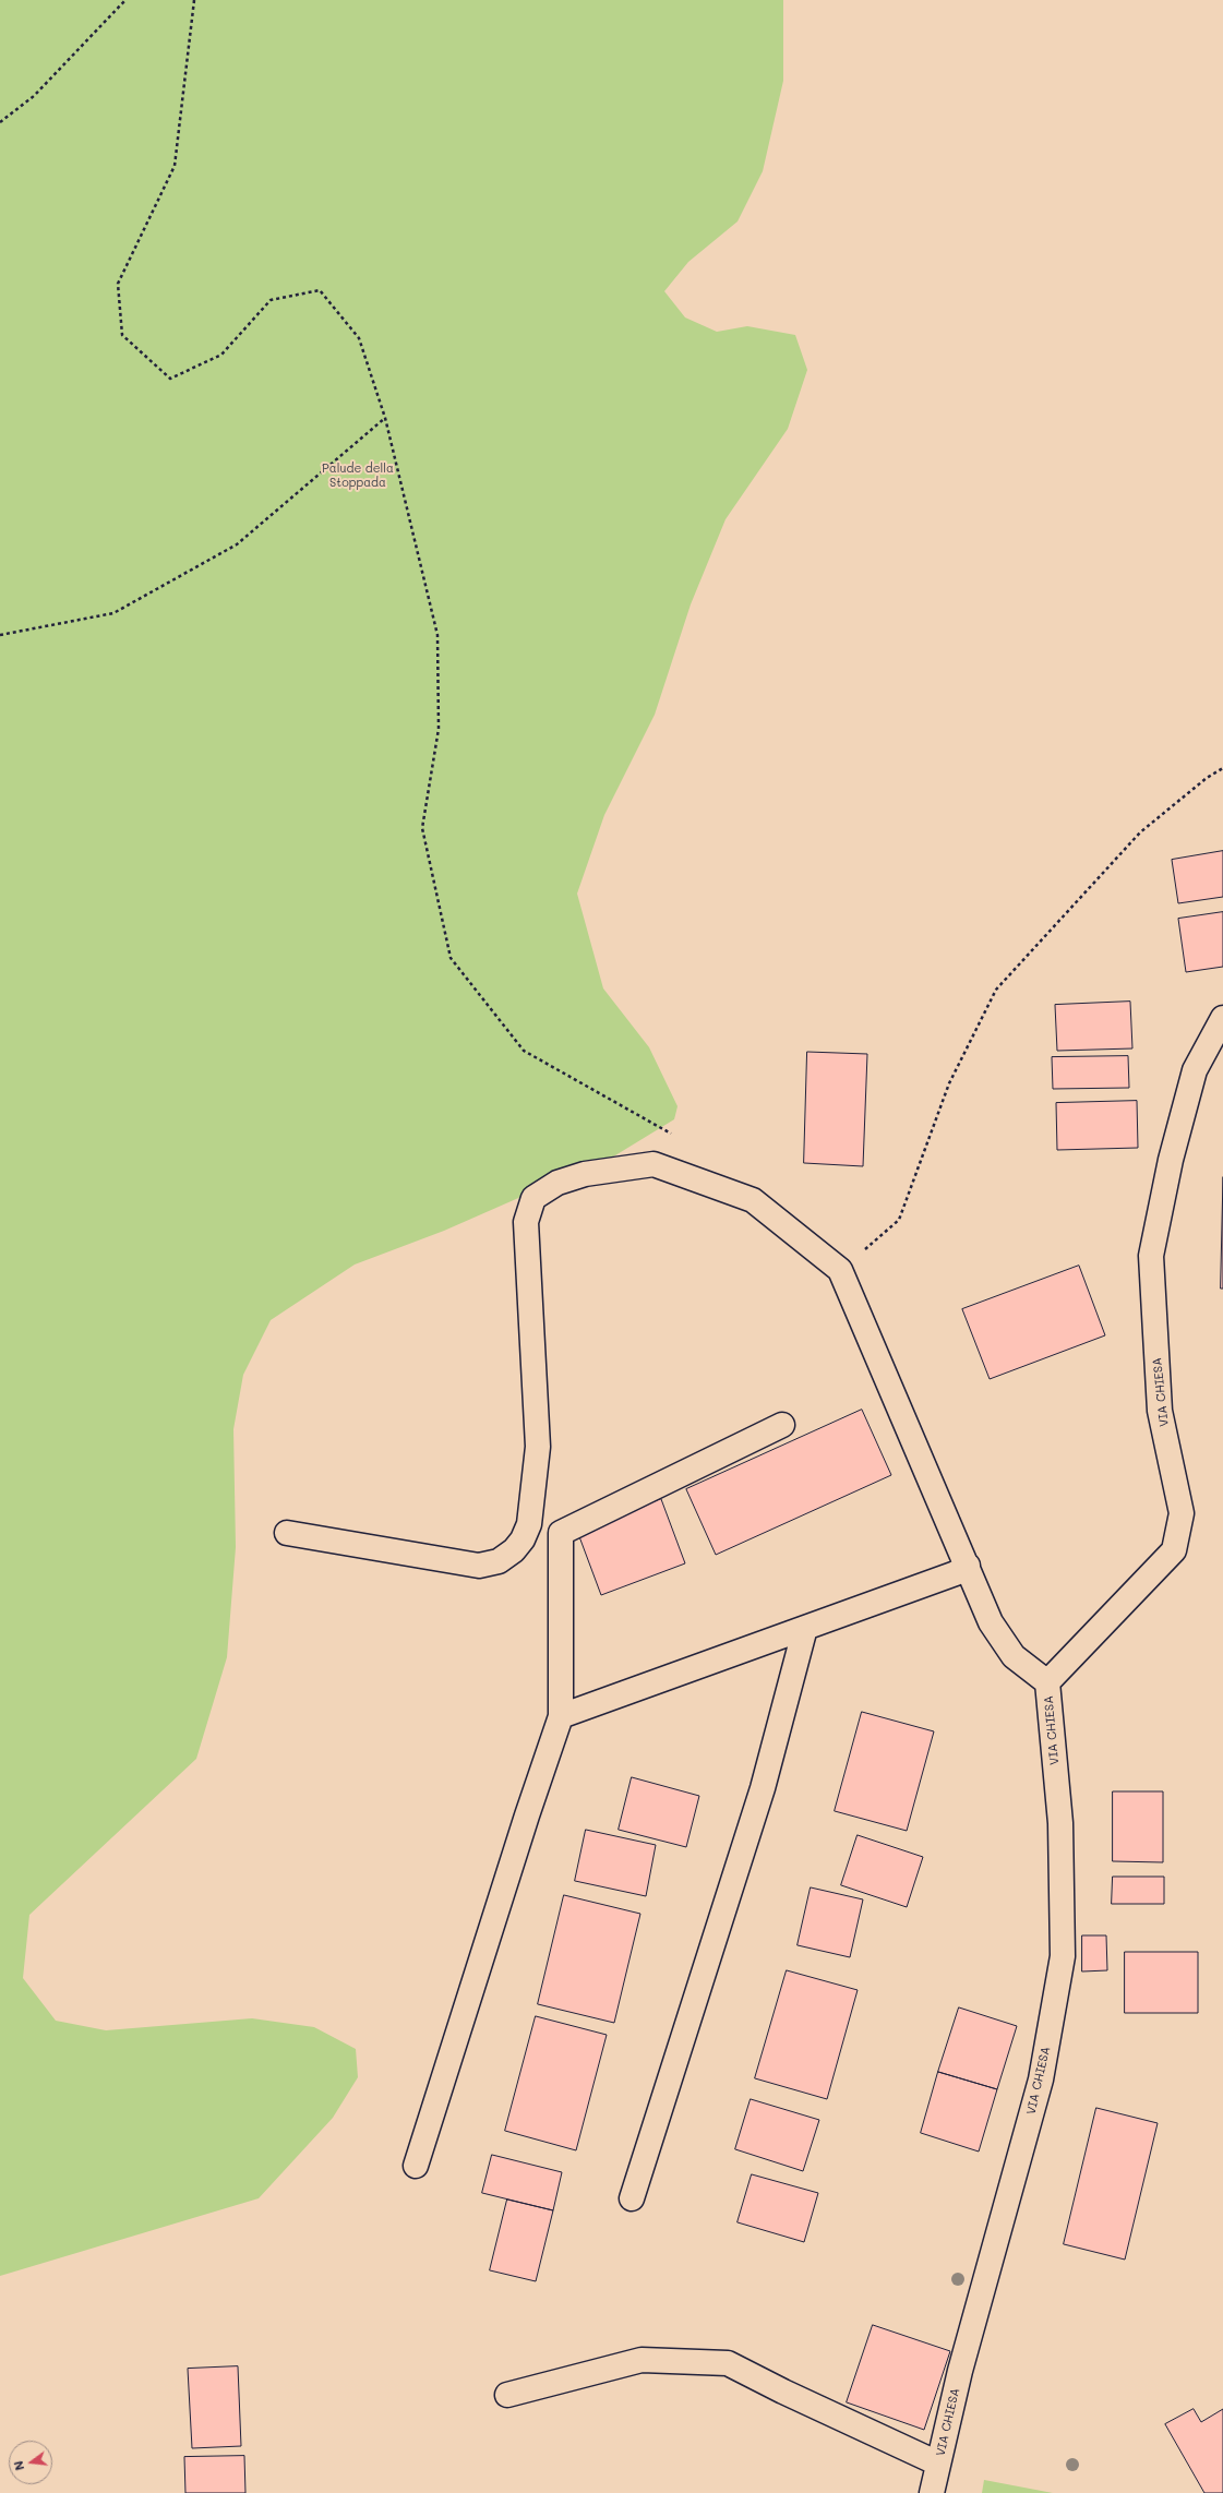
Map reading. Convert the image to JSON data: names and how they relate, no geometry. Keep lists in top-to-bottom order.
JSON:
{
  "streets": {
    "street": ["VIA CHIESA"]
  },
  "parks": ["Palude della Stoppada"],
  "north": "left"
}
